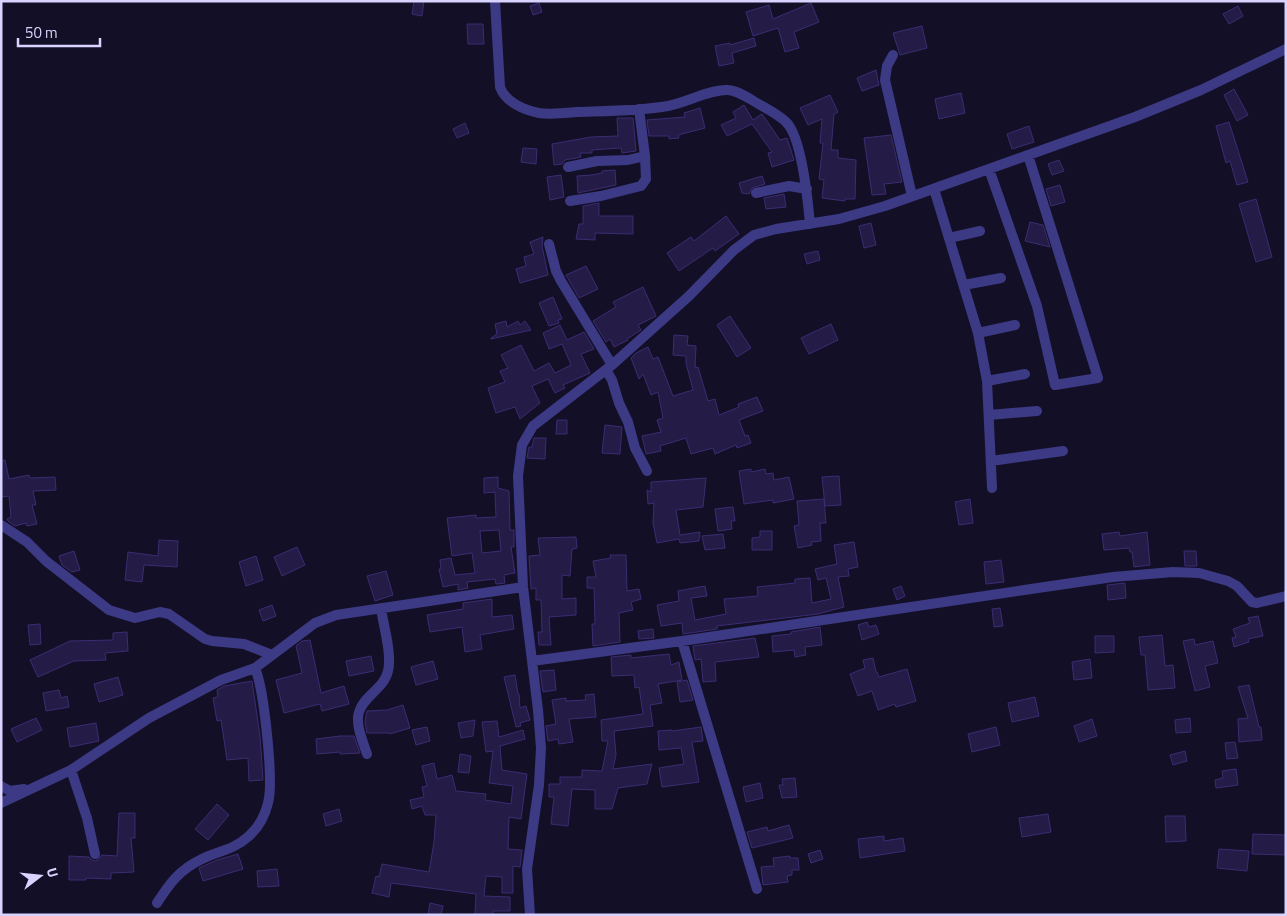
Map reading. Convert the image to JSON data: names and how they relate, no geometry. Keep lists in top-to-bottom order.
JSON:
{
  "scale_bar": "50 m",
  "north": "right"
}
